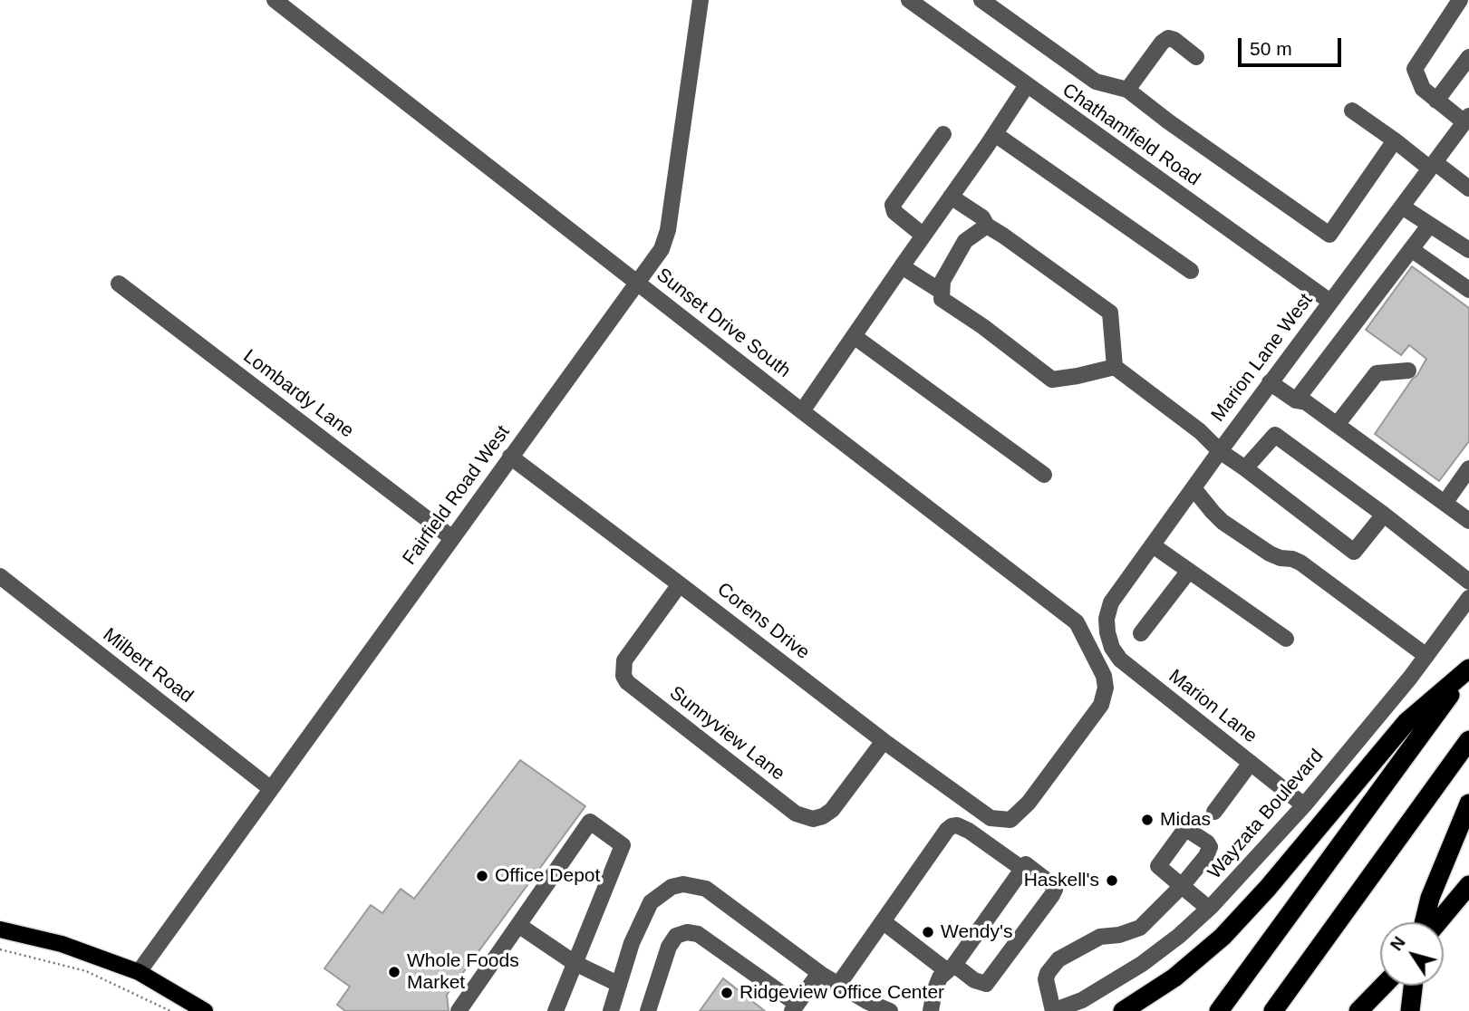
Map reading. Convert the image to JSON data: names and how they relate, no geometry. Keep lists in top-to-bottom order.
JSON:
{
  "streets": {
    "street": [
      "Chathamfield Road",
      "Sunset Drive South",
      "Marion Lane West",
      "Lombardy Lane",
      "Fairfield Road West",
      "Corens Drive",
      "Milbert Road",
      "Marion Lane",
      "Sunnyview Lane",
      "Wayzata Boulevard"
    ]
  },
  "crossings": [
    ["Chathamfield Road", "Marion Lane West"],
    ["Sunset Drive South", "Fairfield Road West"],
    ["Sunset Drive South", "Corens Drive"],
    ["Marion Lane West", "Marion Lane"],
    ["Lombardy Lane", "Fairfield Road West"],
    ["Fairfield Road West", "Corens Drive"],
    ["Fairfield Road West", "Milbert Road"],
    ["Corens Drive", "Sunnyview Lane"],
    ["Marion Lane", "Wayzata Boulevard"]
  ],
  "places": [
    "Midas",
    "Office Depot",
    "Haskell's",
    "Wendy's",
    "Whole Foods Market",
    "Ridgeview Office Center"
  ],
  "scale_bar": "50 m",
  "north": "top left"
}
